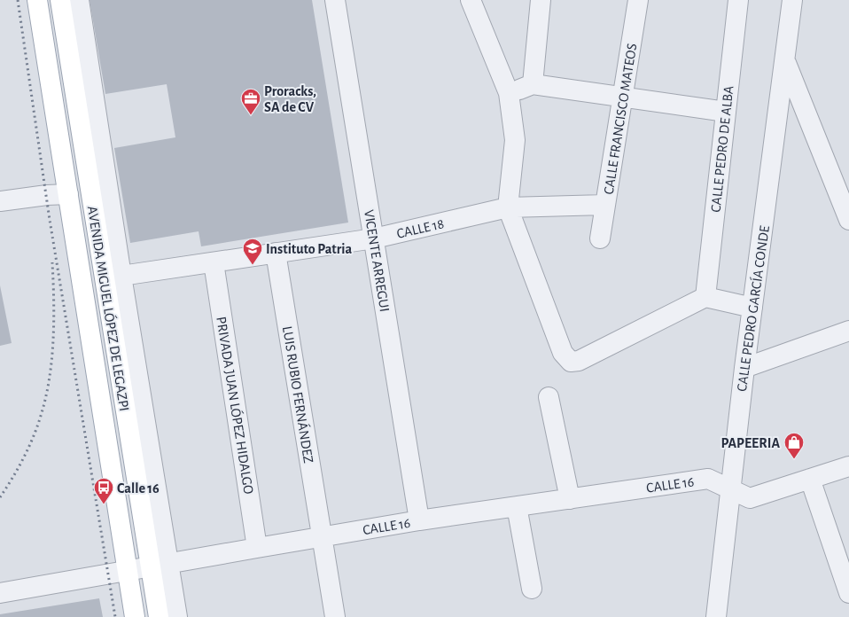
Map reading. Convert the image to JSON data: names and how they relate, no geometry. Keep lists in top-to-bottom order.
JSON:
{
  "streets": {
    "main road": ["AVENIDA MIGUEL LÓPEZ DE LEGAZPI"],
    "street": [
      "CALLE FRANCISCO MATEOS",
      "CALLE PEDRO DE ALBA",
      "CALLE 18",
      "VICENTE ARREGUI",
      "CALLE PEDRO GARCÍA CONDE",
      "LUIS RUBIO FERNÁNDEZ",
      "PRIVADA JUAN LÓPEZ HIDALGO",
      "CALLE 16"
    ]
  },
  "crossings": [
    ["CALLE FRANCISCO MATEOS", "CALLE 18"],
    ["CALLE 18", "VICENTE ARREGUI"],
    ["CALLE 18", "AVENIDA MIGUEL LÓPEZ DE LEGAZPI"],
    ["CALLE 18", "LUIS RUBIO FERNÁNDEZ"],
    ["CALLE 18", "PRIVADA JUAN LÓPEZ HIDALGO"],
    ["VICENTE ARREGUI", "CALLE 16"],
    ["AVENIDA MIGUEL LÓPEZ DE LEGAZPI", "CALLE 16"],
    ["CALLE PEDRO GARCÍA CONDE", "CALLE 16"],
    ["LUIS RUBIO FERNÁNDEZ", "CALLE 16"],
    ["PRIVADA JUAN LÓPEZ HIDALGO", "CALLE 16"]
  ],
  "places": {
    "office": ["Proracks, SA de CV"],
    "school or university": ["Instituto Patria"],
    "shop": ["PAPEERIA"],
    "bus stop": ["Calle 16"]
  }
}
